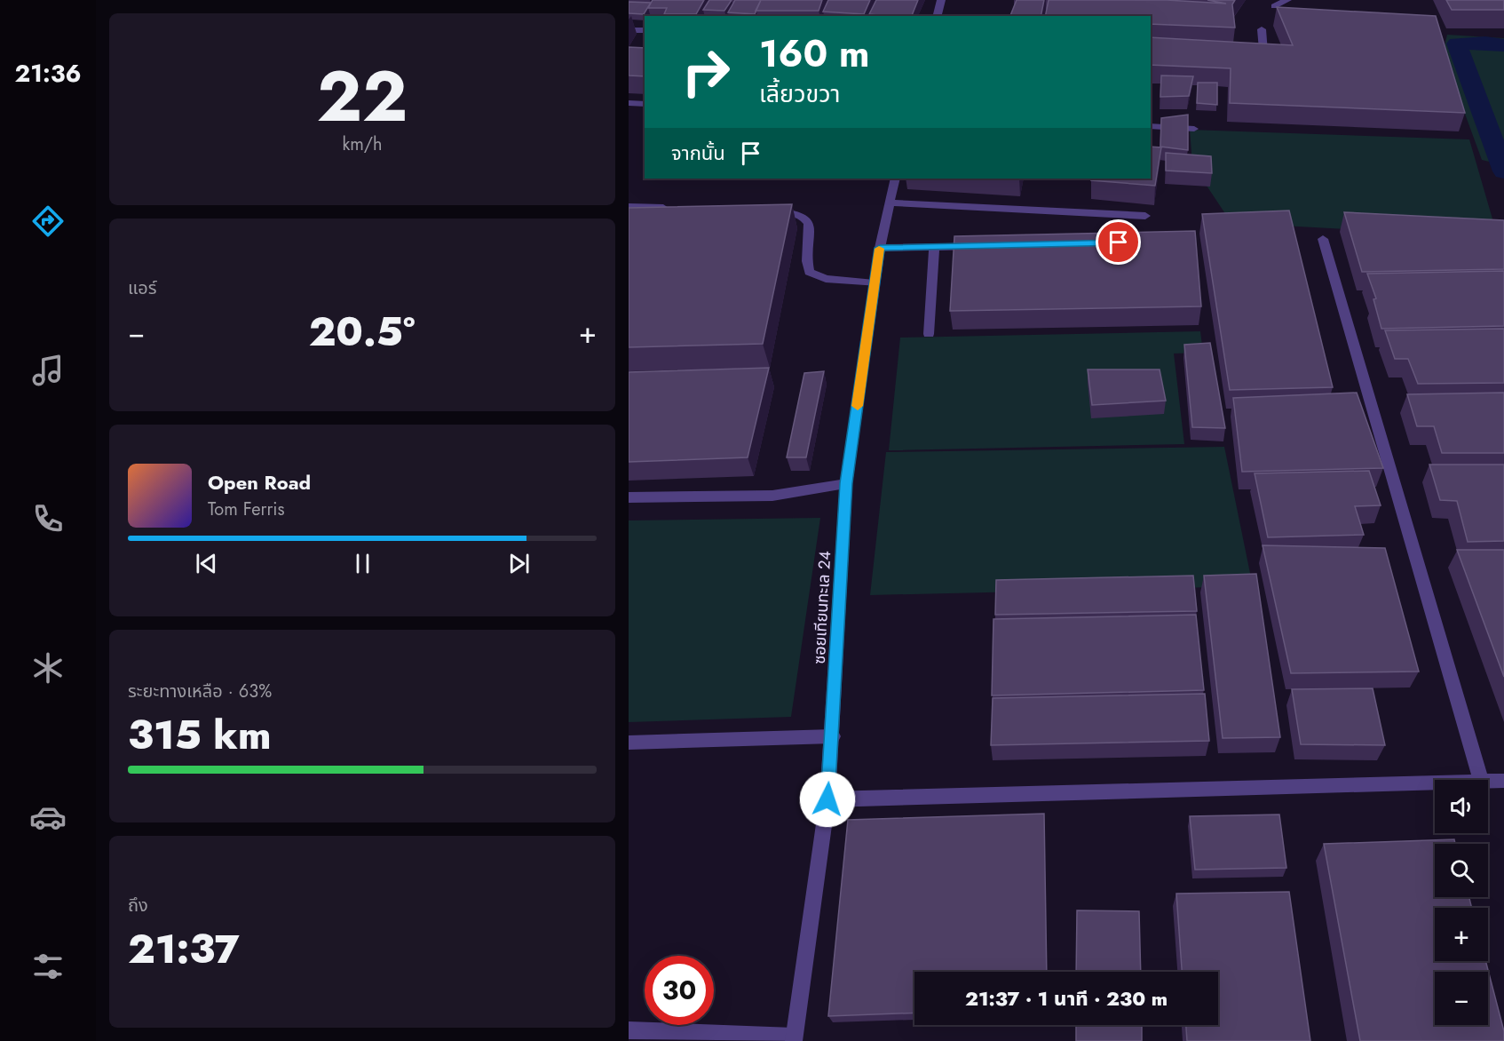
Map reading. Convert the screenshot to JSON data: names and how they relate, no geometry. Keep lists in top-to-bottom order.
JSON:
{
  "streets": {
    "street": ["ซอยเทียนทะเล 24"]
  },
  "page": {
    "tabs": "21:36",
    "tile": [
      ["22", "km/h"],
      "แอร์",
      ["ระยะทางเหลือ · 63%", "315 km"],
      ["ถึง", "21:37"]
    ],
    "turn": ["160 m", "เลี้ยวขวา"],
    "then": "จากนั้น",
    "heat": ["−", "20.5°", "+"],
    "song": ["Open Road", "Tom Ferris"],
    "map_buttons": ["+", "−"],
    "limit": "30",
    "trip": "21:37 · 1 นาที · 230 m"
  }
}
